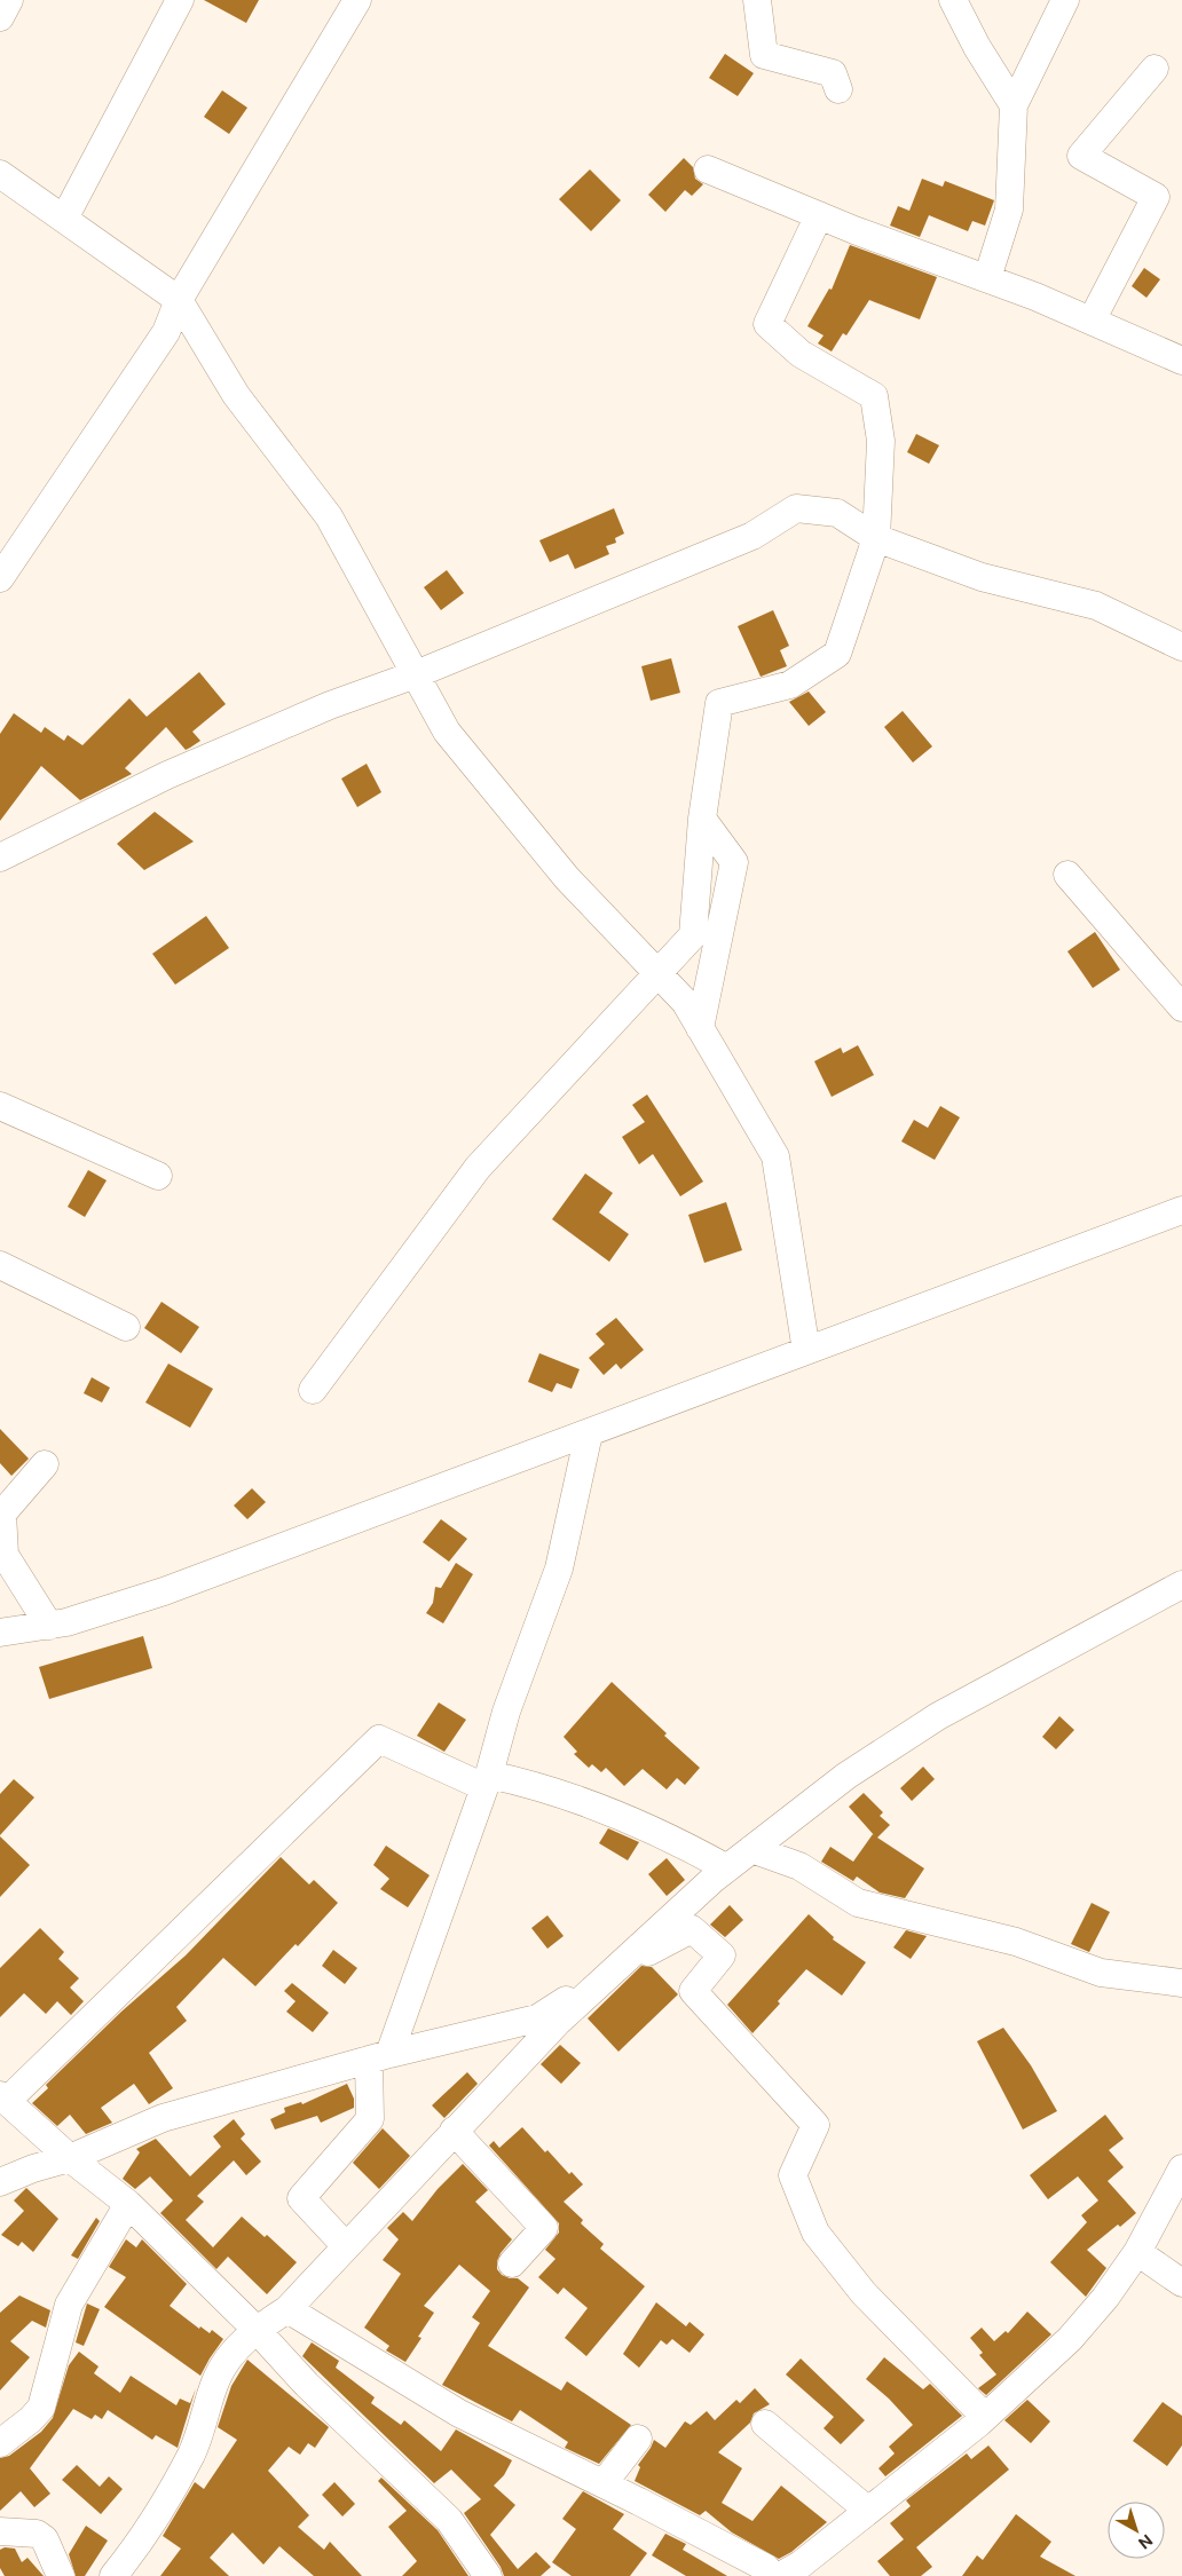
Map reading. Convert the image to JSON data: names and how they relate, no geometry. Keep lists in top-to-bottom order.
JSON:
{
  "north": "bottom right"
}
